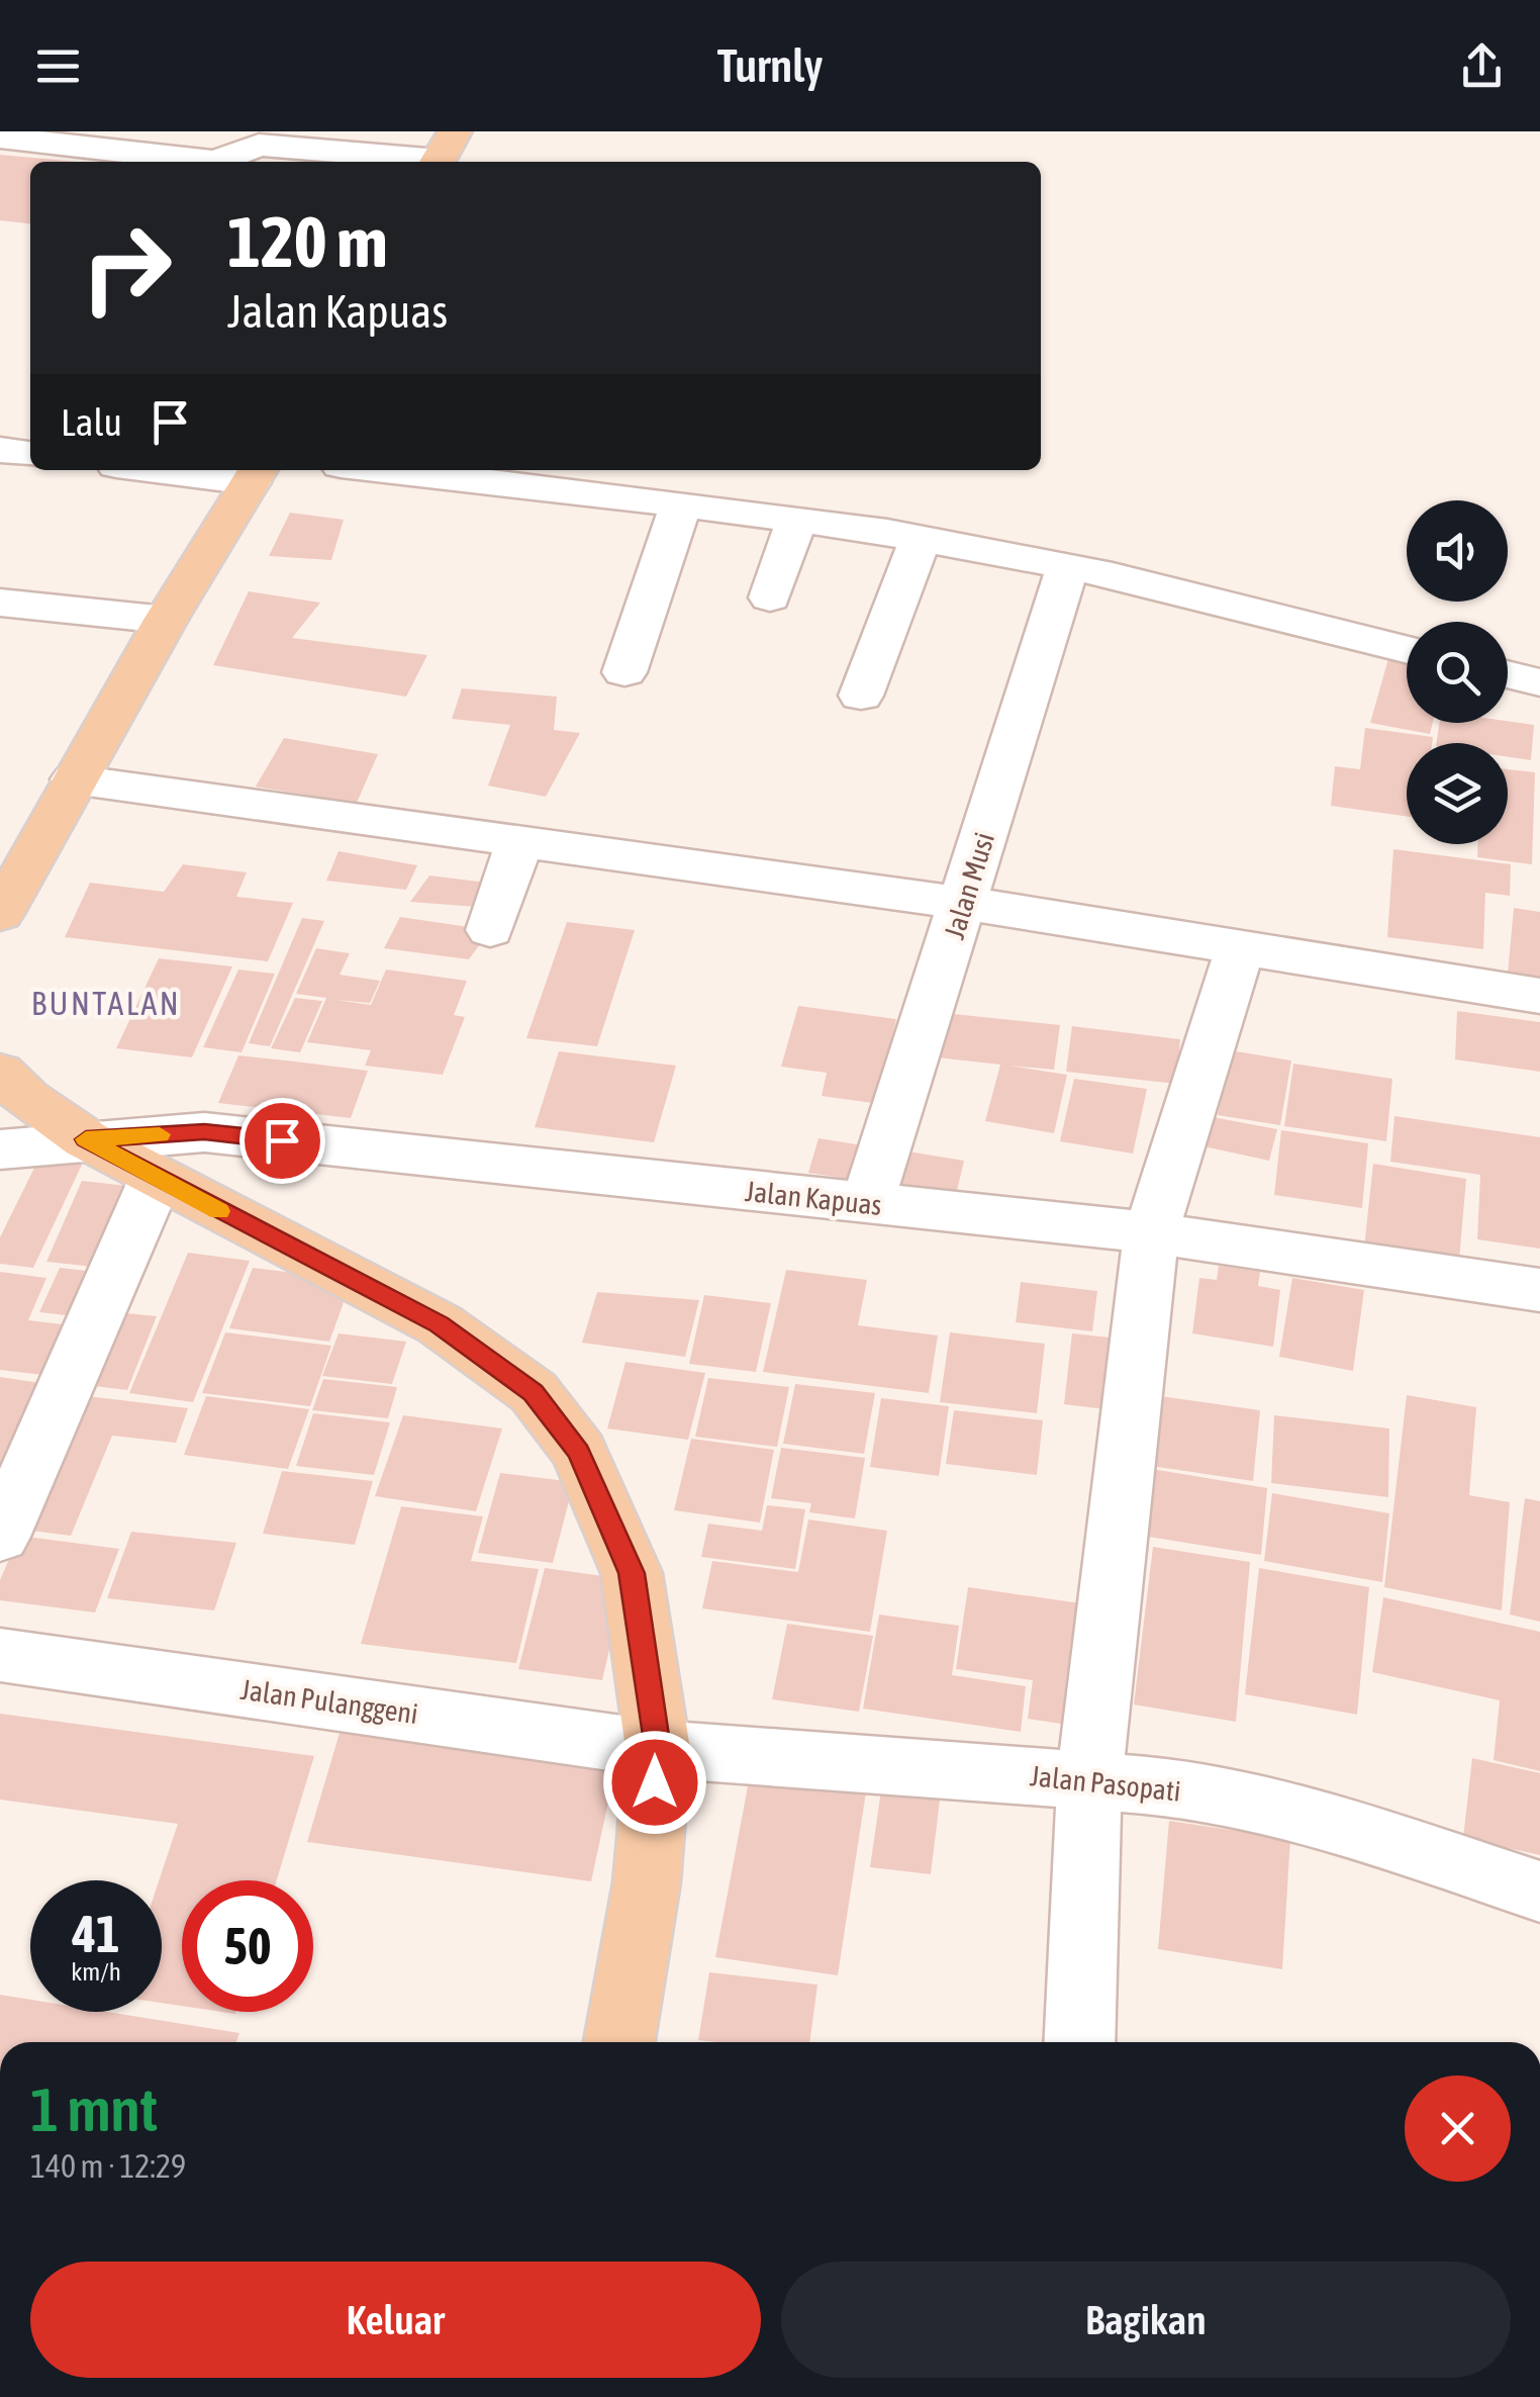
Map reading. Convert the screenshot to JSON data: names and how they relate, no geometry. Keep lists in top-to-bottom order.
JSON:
{
  "streets": {
    "street": [
      "Jalan Musi",
      "Jalan Kapuas",
      "Jalan Pulanggeni",
      "Jalan Pasopati"
    ]
  },
  "crossings": [
    ["Jalan Musi", "Jalan Kapuas"],
    ["Jalan Pulanggeni", "Jalan Pasopati"]
  ],
  "districts": ["BUNTALAN"],
  "page": {
    "header": "Turnly",
    "turn": ["120 m", "Jalan Kapuas"],
    "then": "Lalu",
    "speed": "41 km/h",
    "limit": "50",
    "heading": ["1 mnt", "140 m · 12:29"],
    "buttons": ["Keluar", "Bagikan"]
  }
}
